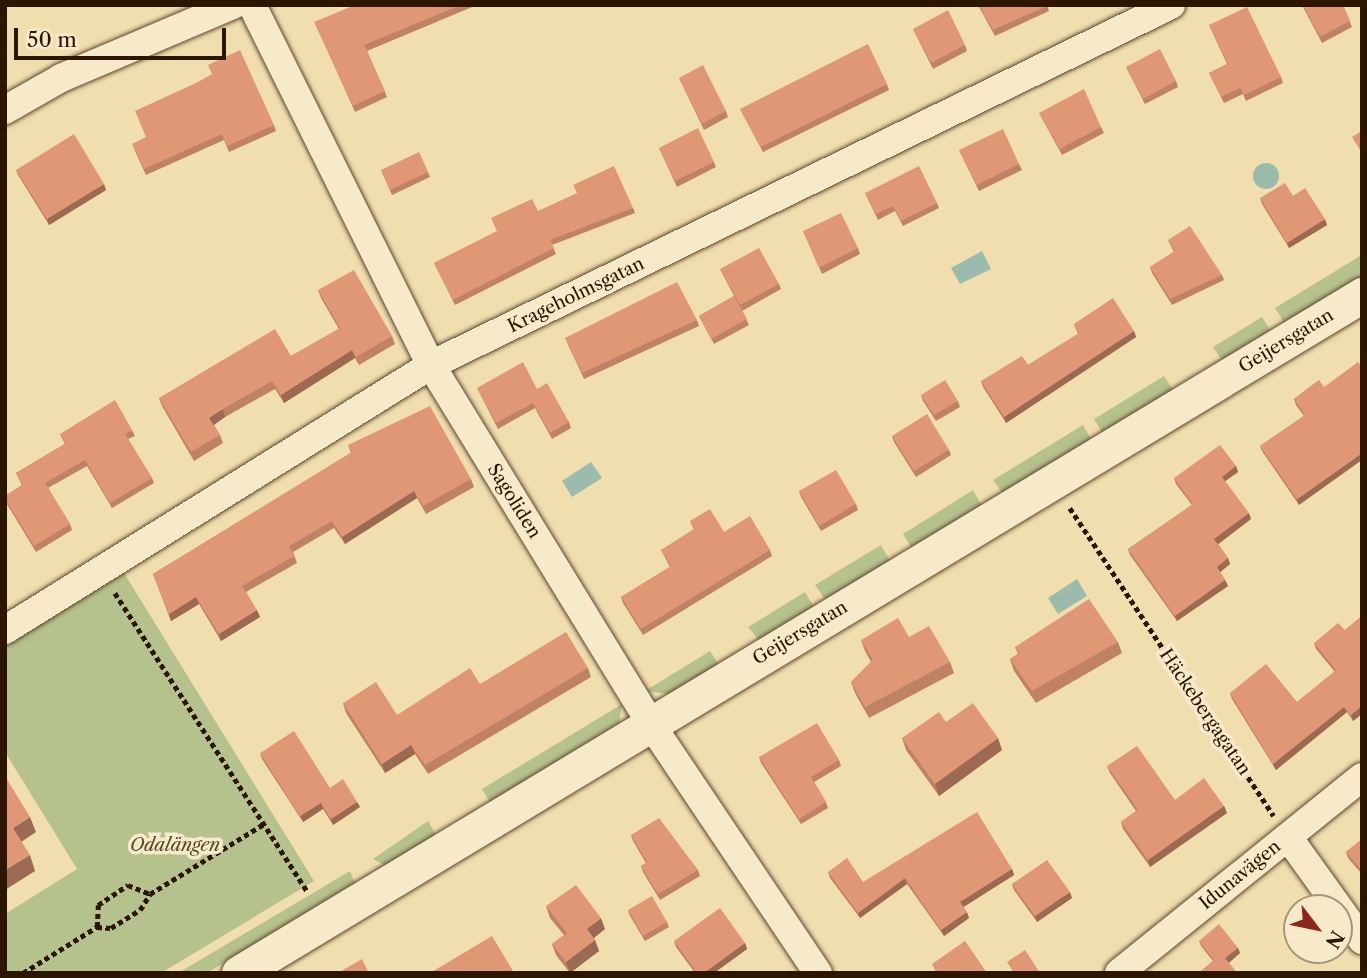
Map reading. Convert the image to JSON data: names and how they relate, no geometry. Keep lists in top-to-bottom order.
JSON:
{
  "streets": {
    "street": [
      "Krageholmsgatan",
      "Geijersgatan",
      "Sagoliden",
      "Idunavägen"
    ],
    "path": ["Häckebergagatan"]
  },
  "crossings": [
    ["Krageholmsgatan", "Sagoliden"],
    ["Geijersgatan", "Sagoliden"],
    ["Geijersgatan", "Häckebergagatan"],
    ["Häckebergagatan", "Idunavägen"]
  ],
  "parks": ["Odalängen"],
  "scale_bar": "50 m",
  "north": "bottom right"
}
